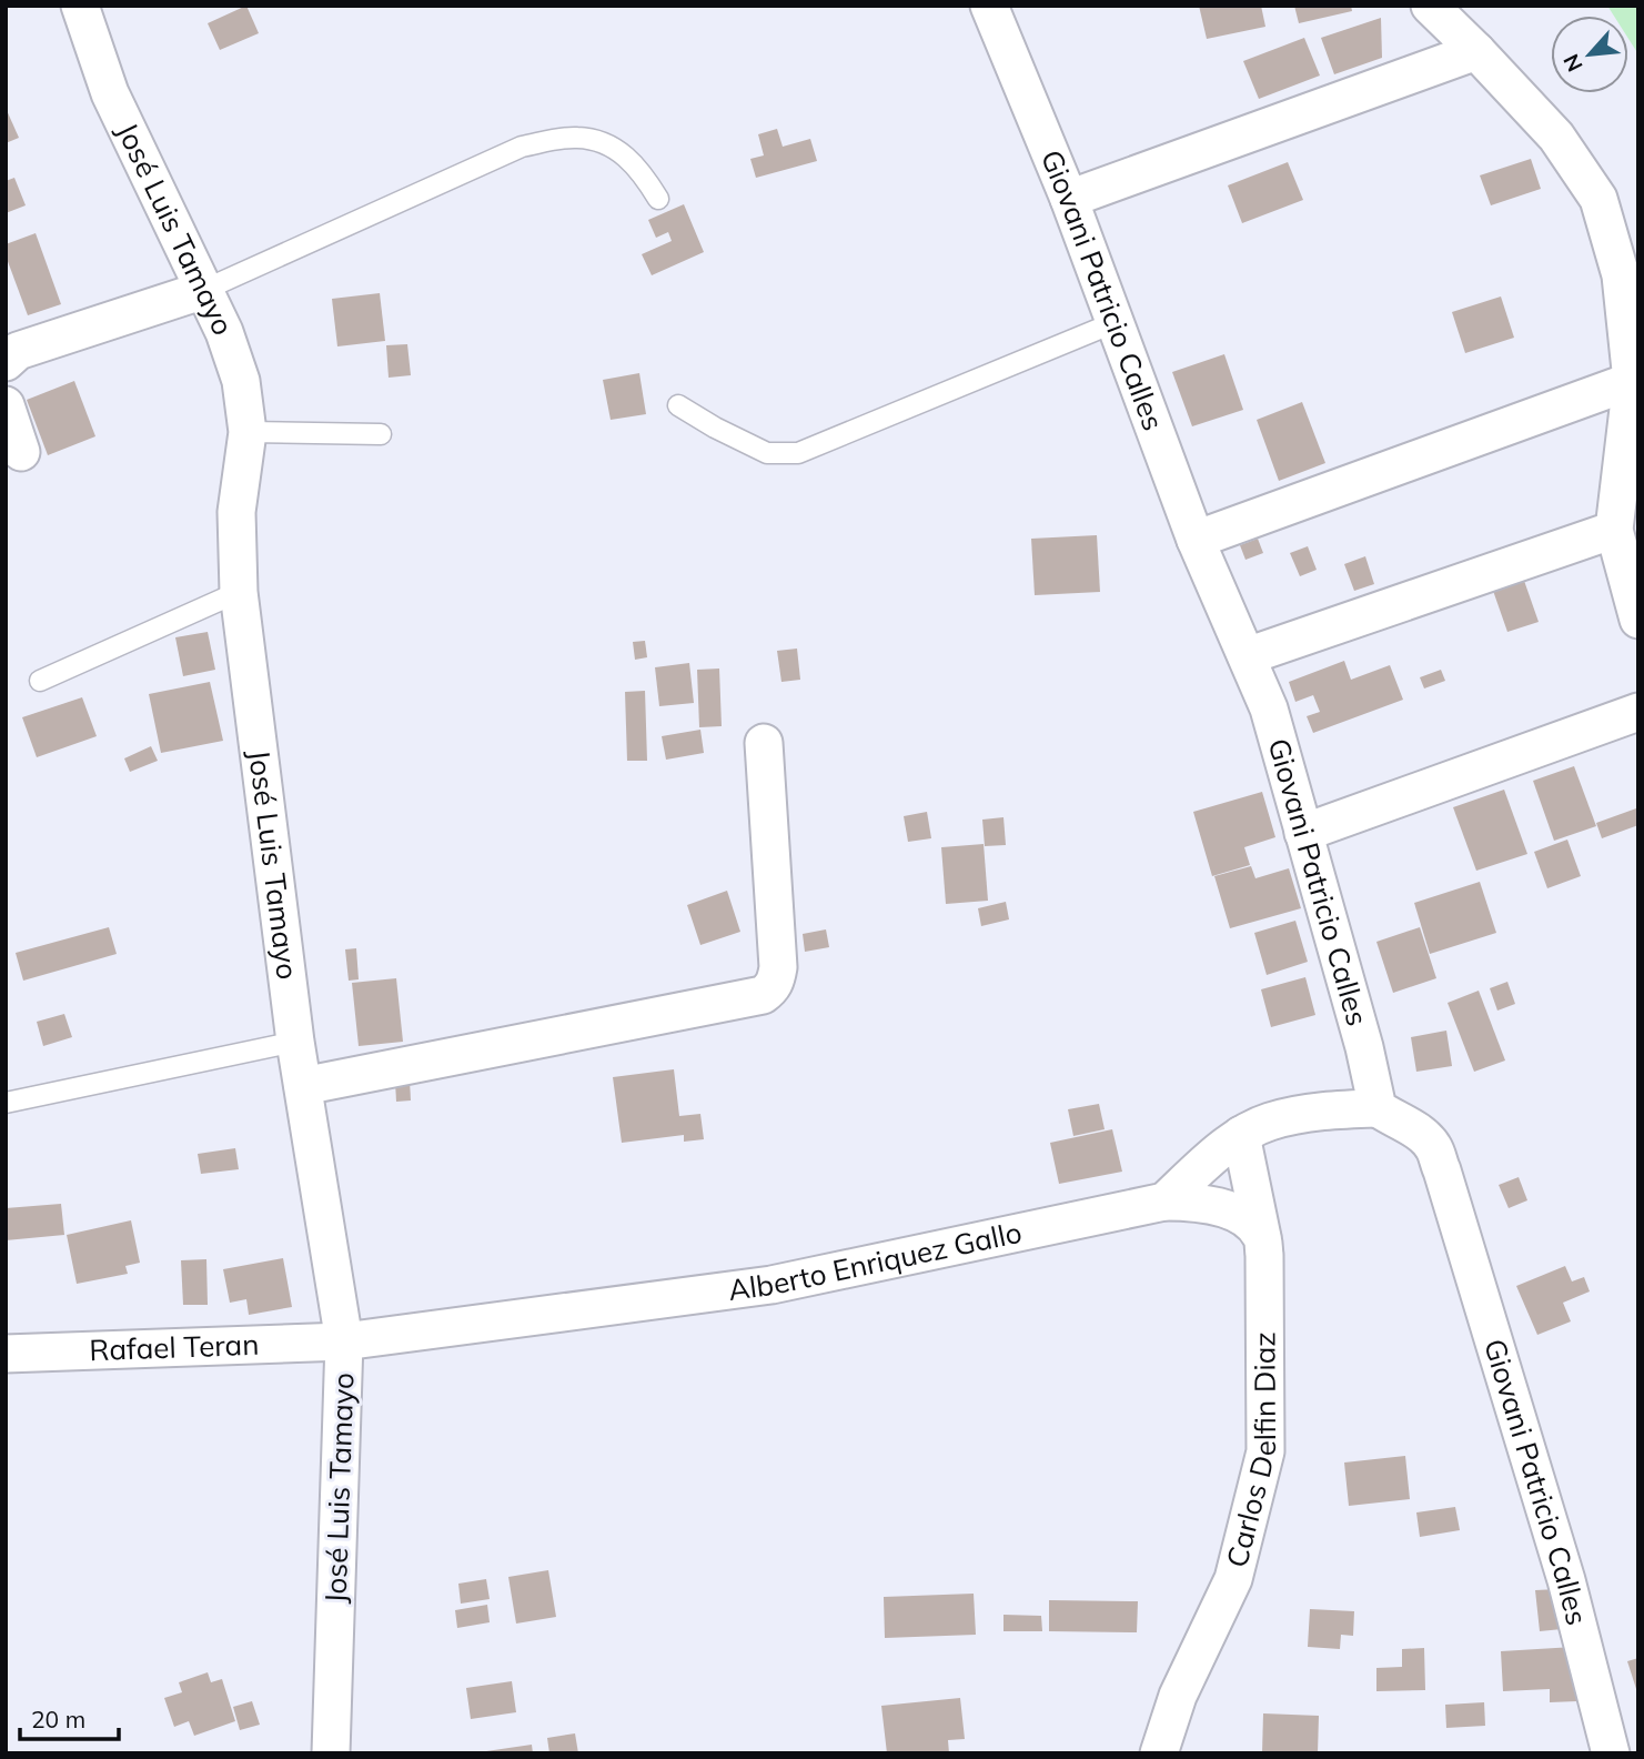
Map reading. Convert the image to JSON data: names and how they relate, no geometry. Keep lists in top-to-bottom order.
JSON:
{
  "streets": {
    "street": [
      "José Luis Tamayo",
      "Giovani Patricio Calles",
      "Alberto Enriquez Gallo",
      "Rafael Teran",
      "Carlos Delfin Diaz"
    ]
  },
  "crossings": [
    ["José Luis Tamayo", "Alberto Enriquez Gallo"],
    ["José Luis Tamayo", "Rafael Teran"],
    ["Alberto Enriquez Gallo", "Rafael Teran"]
  ],
  "scale_bar": "20 m",
  "north": "bottom left"
}
